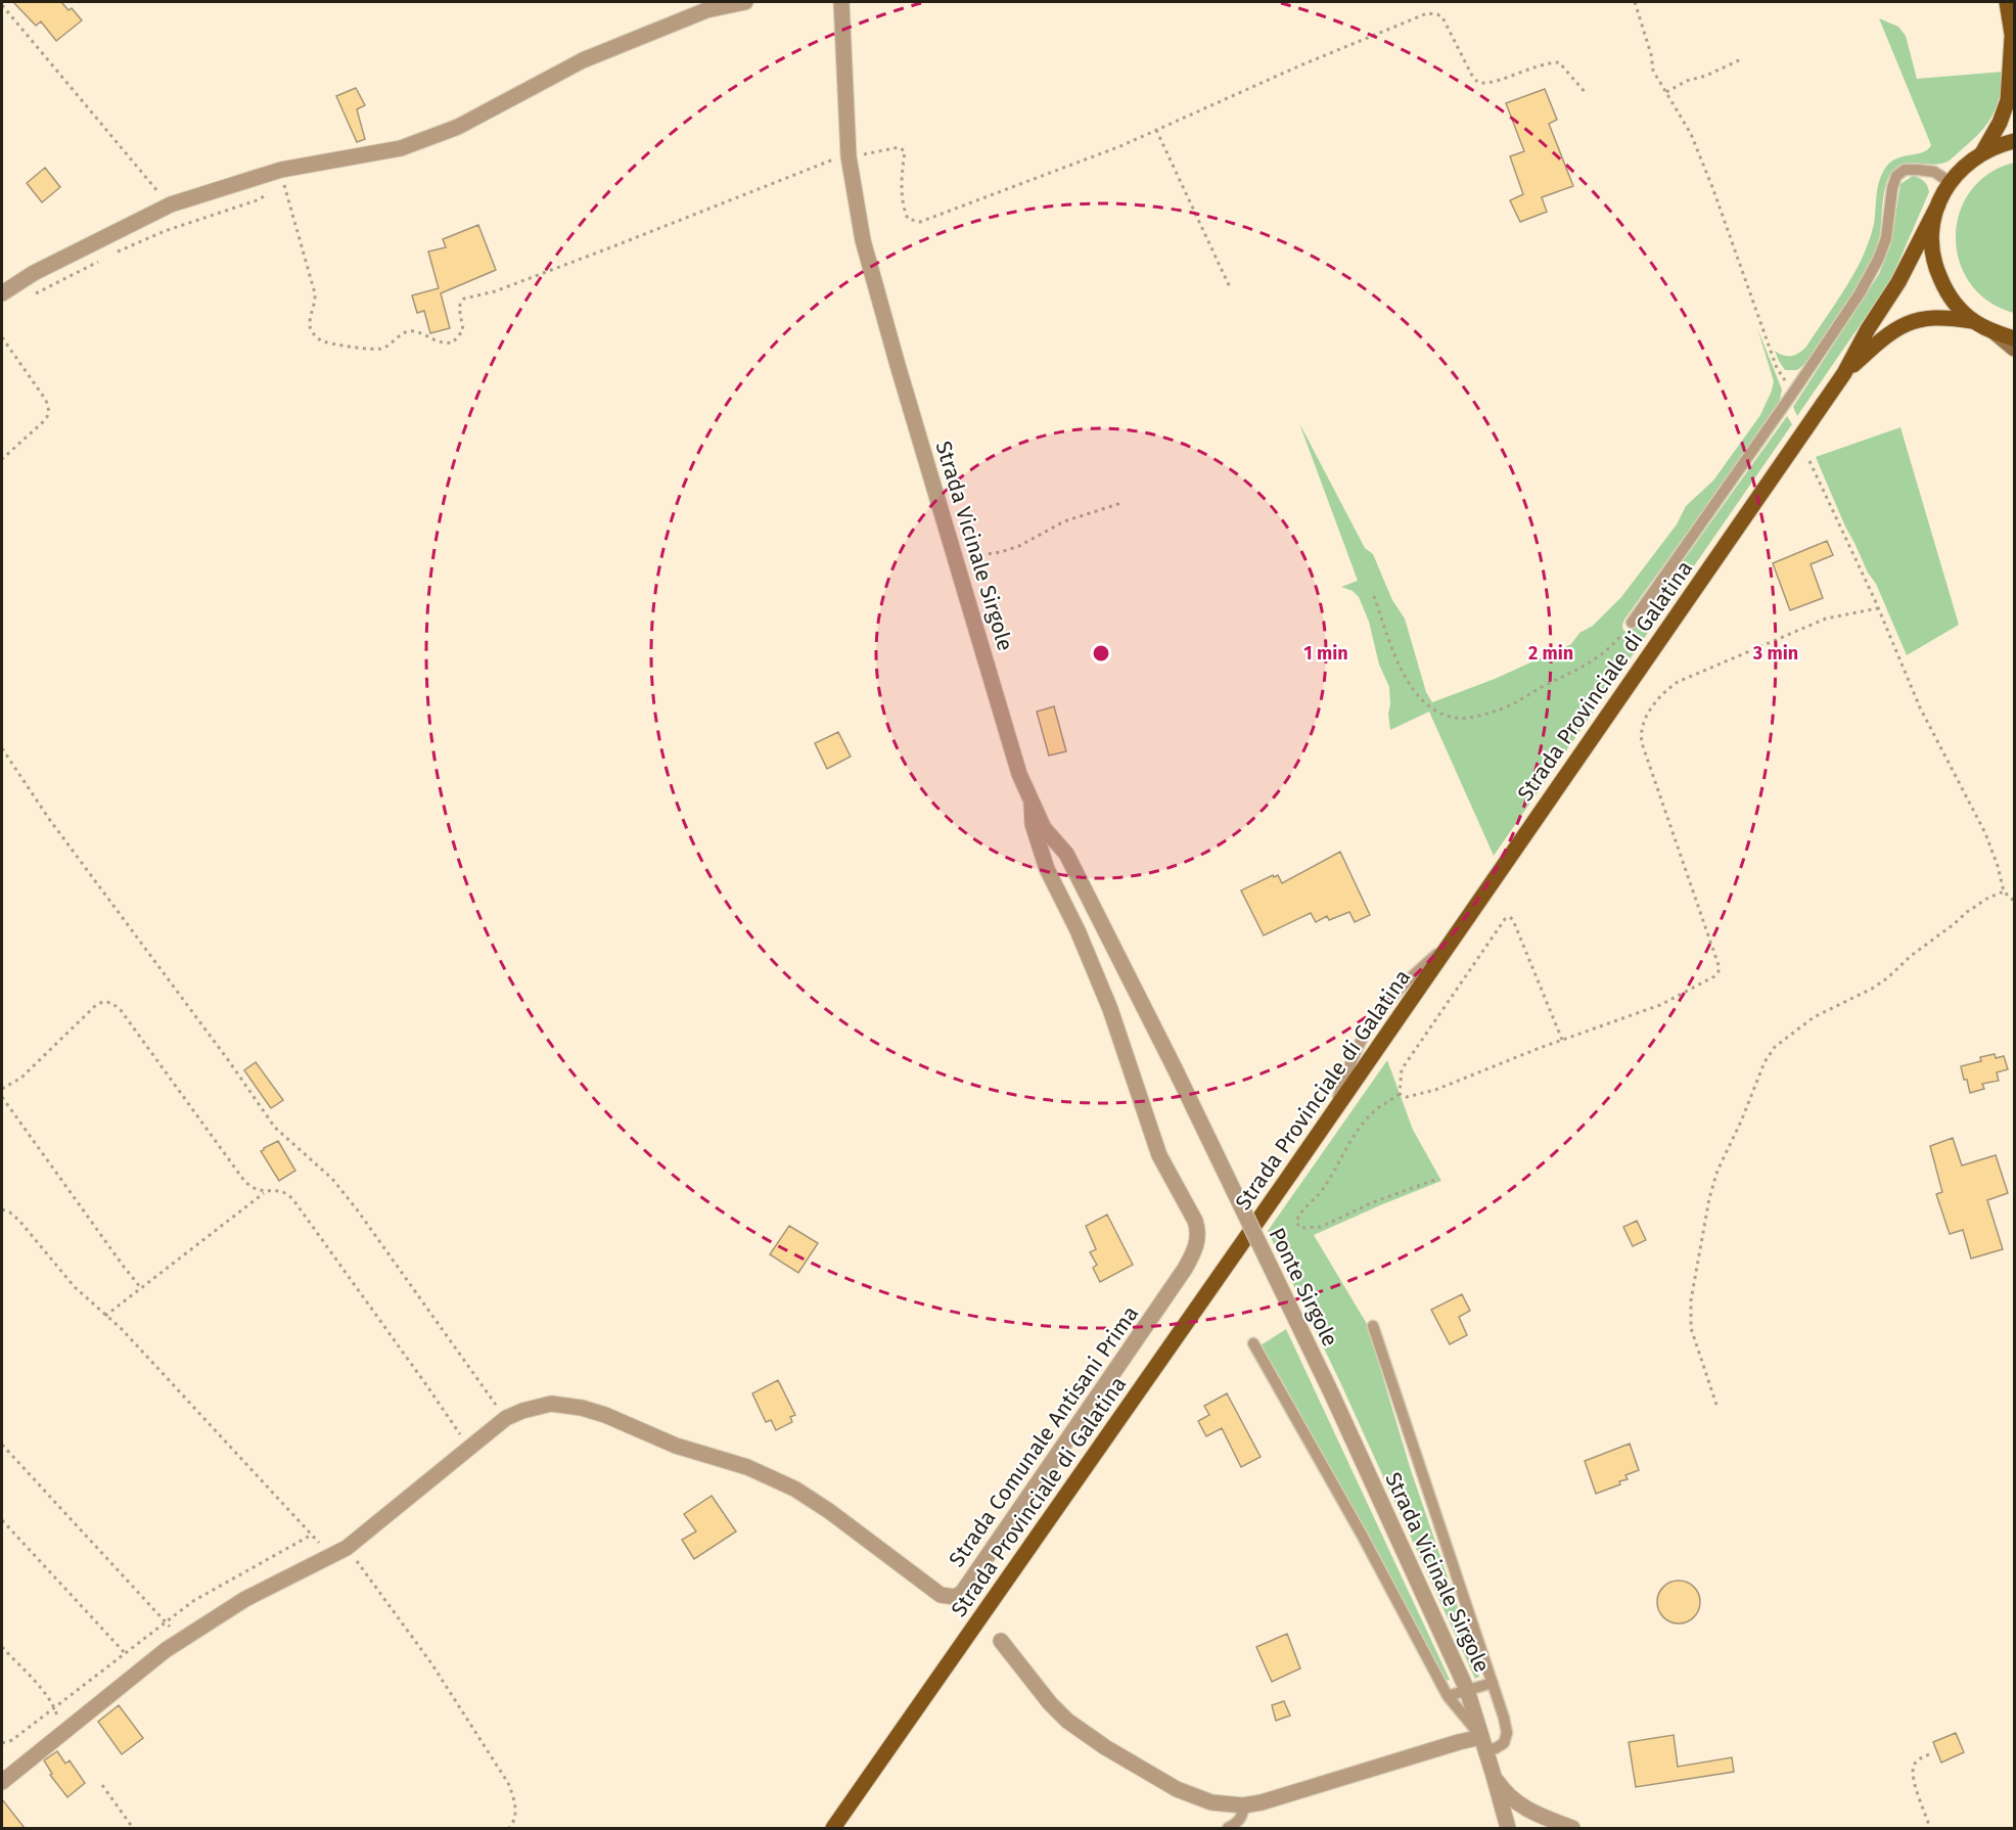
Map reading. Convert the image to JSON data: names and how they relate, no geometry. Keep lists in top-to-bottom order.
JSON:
{
  "streets": {
    "main road": ["Strada Provinciale di Galatina"],
    "street": ["Strada Vicinale Sirgole", "Ponte Sirgole", "Strada Comunale Antisani Prima"]
  },
  "crossings": [
    ["Strada Vicinale Sirgole", "Ponte Sirgole"],
    ["Strada Vicinale Sirgole", "Strada Comunale Antisani Prima"]
  ],
  "rings": ["1 min", "2 min", "3 min"]
}
